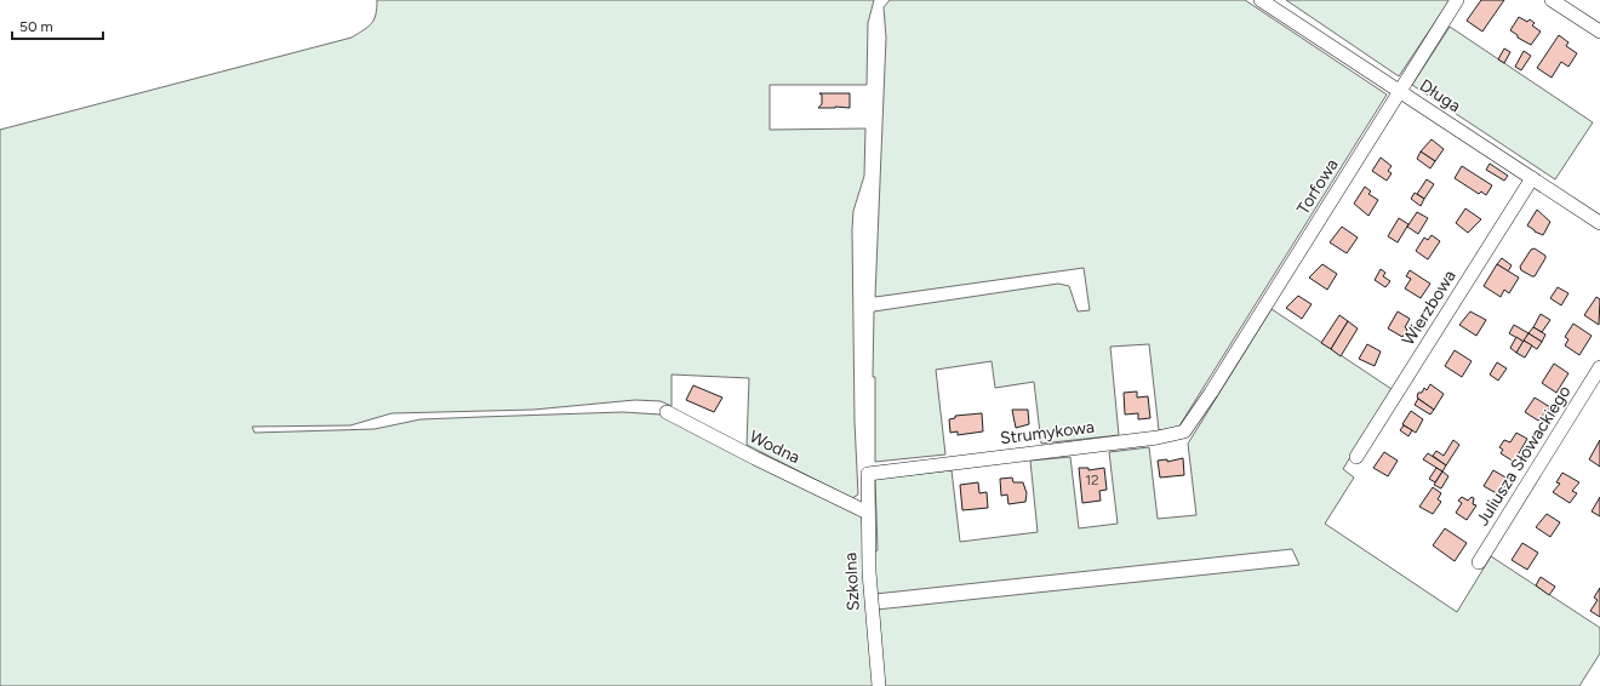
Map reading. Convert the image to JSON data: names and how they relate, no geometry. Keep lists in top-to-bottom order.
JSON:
{
  "streets": {
    "street": [
      "Długa",
      "Torfowa",
      "Wierzbowa",
      "Strumykowa",
      "Wodna",
      "Juliusza Słowackiego",
      "Szkolna"
    ]
  },
  "crossings": [
    ["Długa", "Torfowa"],
    ["Długa", "Wierzbowa"],
    ["Torfowa", "Strumykowa"],
    ["Strumykowa", "Szkolna"],
    ["Wodna", "Szkolna"]
  ],
  "house_numbers": ["12"],
  "scale_bar": "50 m"
}
